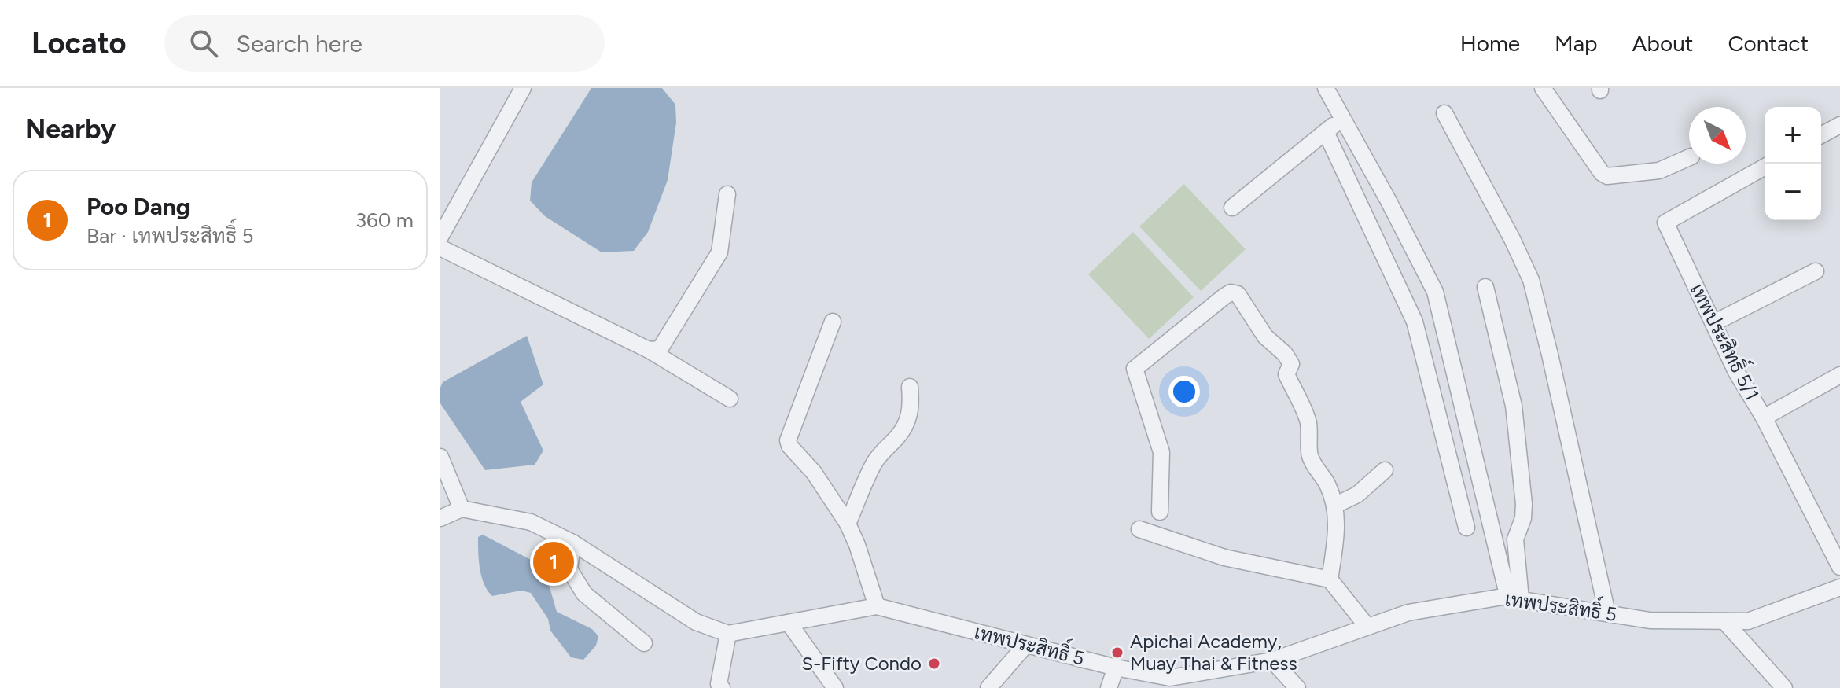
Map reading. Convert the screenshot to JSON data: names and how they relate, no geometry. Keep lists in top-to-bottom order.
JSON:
{
  "streets": {
    "street": ["เทพประสิทธิ์ 5/1", "เทพประสิทธิ์ 5"]
  },
  "places": ["Apichai Academy, Muay Thai & Fitness", "S-Fifty Condo"],
  "north": "bottom right",
  "page": {
    "header": "Locato",
    "search": "Search here",
    "nav": [
      "Home",
      "Map",
      "About",
      "Contact"
    ],
    "heading": "Nearby",
    "map_buttons": ["+", "−"],
    "list": [
      {
        "mark": "1",
        "name": "Poo Dang",
        "note": "Bar · เทพประสิทธิ์ 5",
        "value": "360 m"
      }
    ],
    "pins": "1"
  }
}
